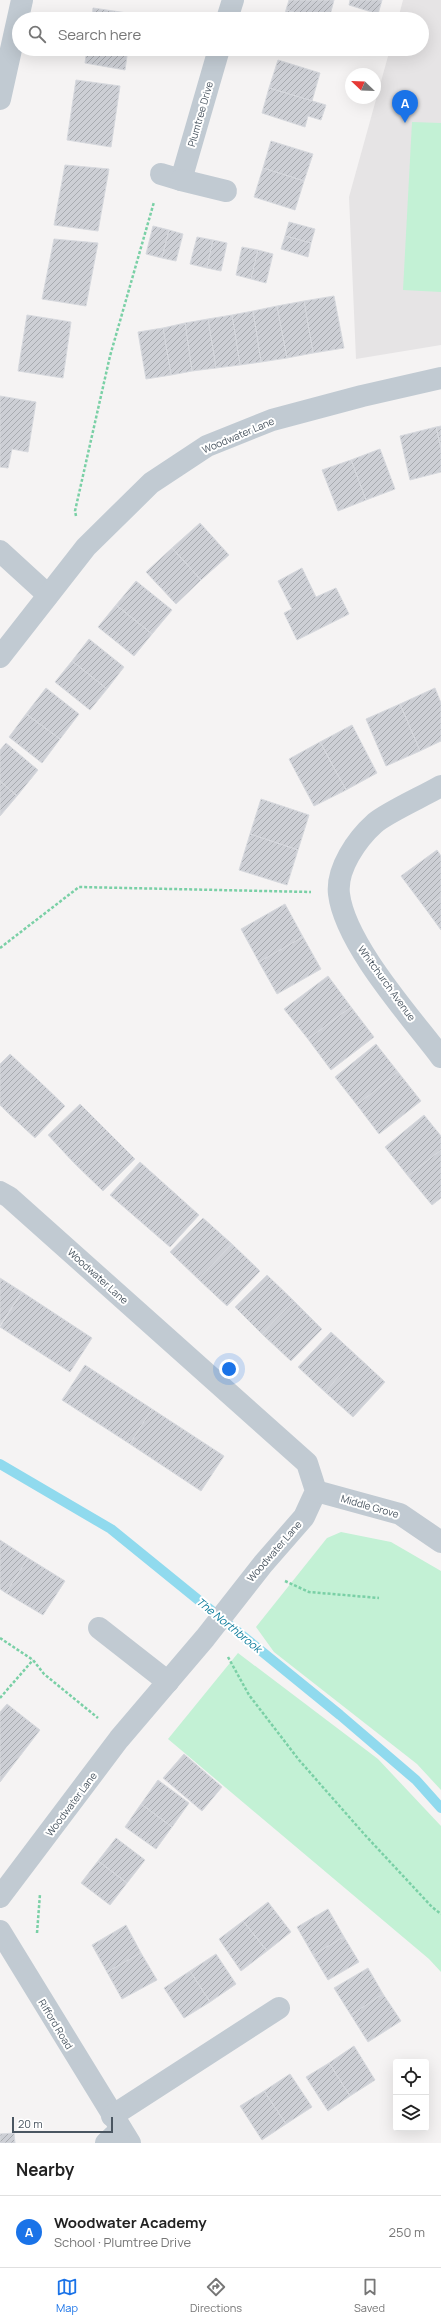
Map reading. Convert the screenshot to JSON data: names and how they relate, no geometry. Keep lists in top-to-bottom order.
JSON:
{
  "streets": {
    "street": [
      "Plumtree Drive",
      "Woodwater Lane",
      "Whitchurch Avenue",
      "Middle Grove",
      "Rifford Road"
    ]
  },
  "crossings": [
    ["Woodwater Lane", "Middle Grove"]
  ],
  "water": ["The Northbrook"],
  "scale_bar": "20 m",
  "north": "top left",
  "page": {
    "search": "Search here",
    "pins": "A",
    "scale": "20 m",
    "heading": "Nearby",
    "list": [
      {
        "mark": "A",
        "name": "Woodwater Academy",
        "note": "School · Plumtree Drive",
        "value": "250 m"
      }
    ],
    "nav": ["Map", "Directions", "Saved"]
  }
}
